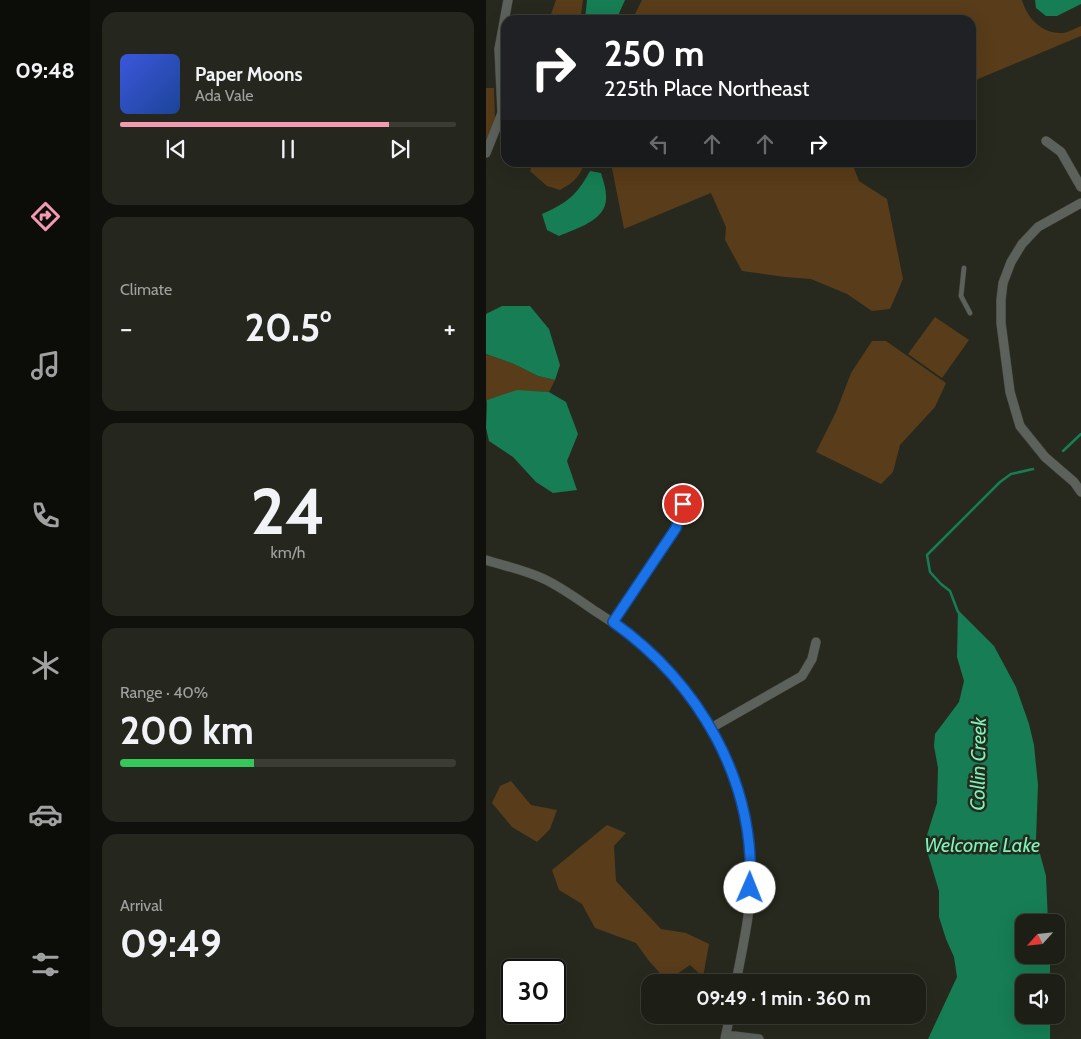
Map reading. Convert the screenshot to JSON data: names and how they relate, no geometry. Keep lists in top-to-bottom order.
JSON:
{
  "water": ["Collin Creek", "Welcome Lake"],
  "north": "bottom left",
  "page": {
    "tabs": "09:48",
    "turn": ["250 m", "225th Place Northeast"],
    "song": ["Paper Moons", "Ada Vale"],
    "tile": [
      "Climate",
      ["24", "km/h"],
      ["Range · 40%", "200 km"],
      ["Arrival", "09:49"]
    ],
    "heat": ["−", "20.5°", "+"],
    "limit": "30",
    "trip": "09:49 · 1 min · 360 m"
  }
}
